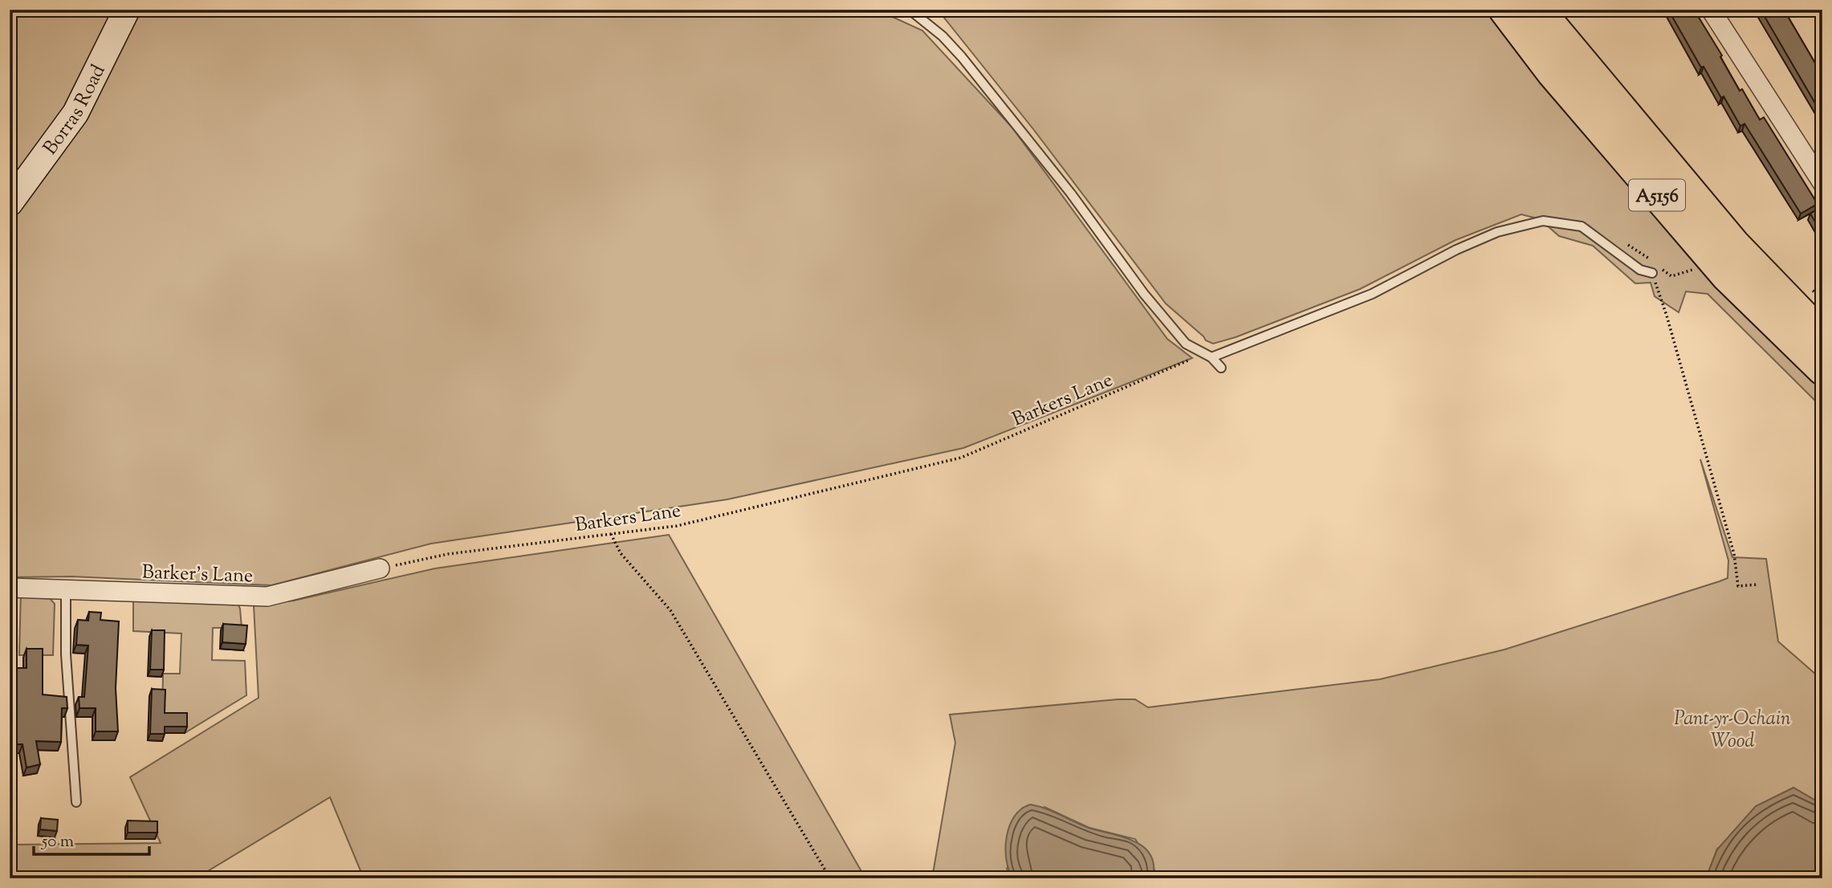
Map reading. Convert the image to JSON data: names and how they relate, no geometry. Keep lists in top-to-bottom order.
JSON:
{
  "streets": {
    "highway": ["A5156"],
    "street": ["Borras Road", "Barker's Lane"],
    "path": ["Barkers Lane"]
  },
  "crossings": [
    ["Barkers Lane", "Barker's Lane"]
  ],
  "parks": ["Pant-yr-Ochain Wood"],
  "scale_bar": "50 m"
}
